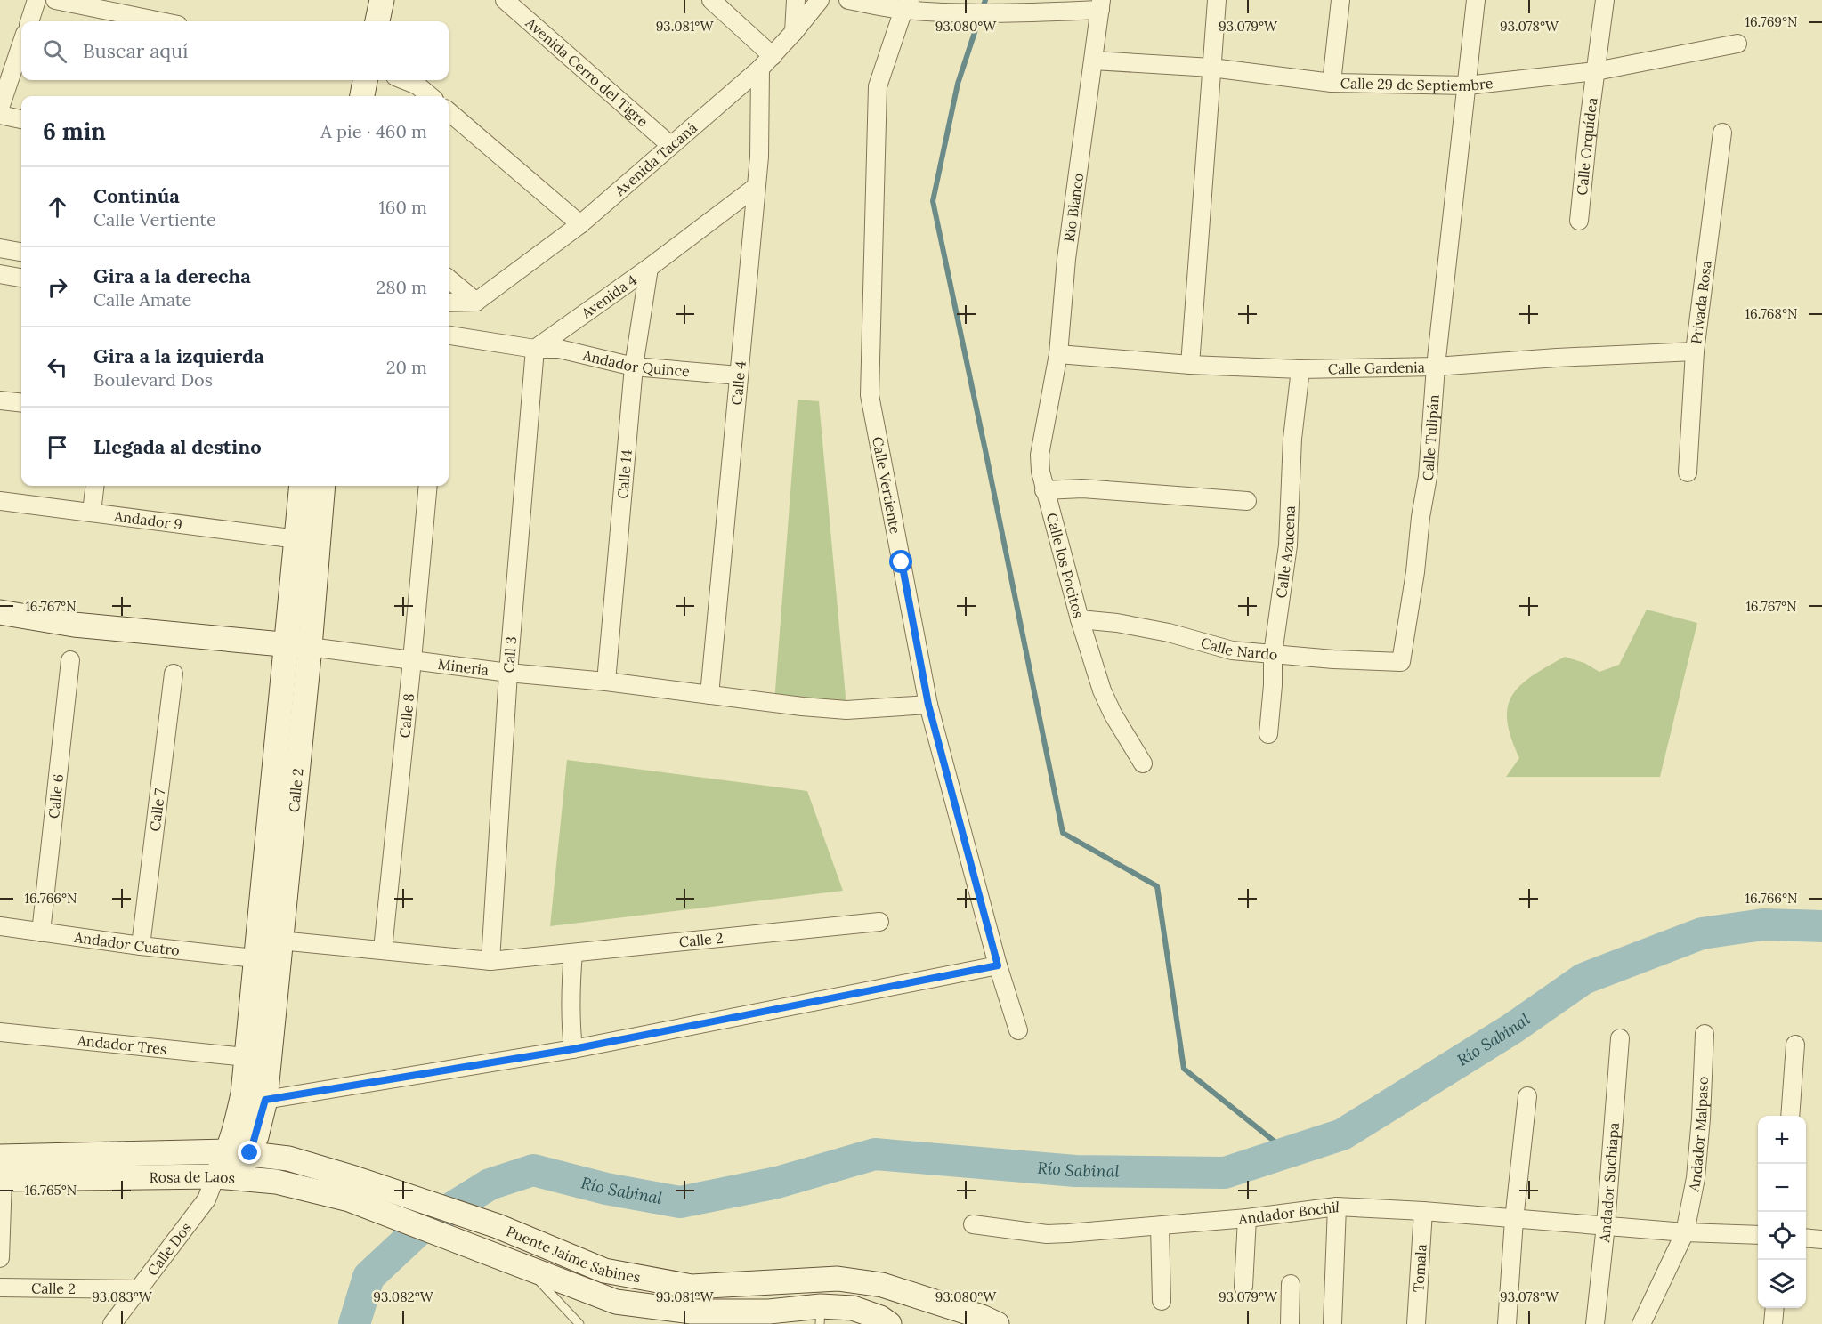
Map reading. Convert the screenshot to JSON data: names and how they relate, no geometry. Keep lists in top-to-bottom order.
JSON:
{
  "streets": {
    "main road": [
      "Mineria",
      "Calle 2",
      "Rosa de Laos",
      "Puente Jaime Sabines"
    ],
    "street": [
      "Avenida Cerro del Tigre",
      "Calle 29 de Septiembre",
      "Calle Orquídea",
      "Avenida Tacaná",
      "Río Blanco",
      "Avenida 4",
      "Privada Rosa",
      "Andador Quince",
      "Calle Gardenia",
      "Calle 4",
      "Calle Tulipán",
      "Calle 14",
      "Calle Vertiente",
      "Andador 9",
      "Calle Azucena",
      "Calle los Pocitos",
      "Calle Nardo",
      "Call 3",
      "Calle 8",
      "Calle 6",
      "Calle 7",
      "Andador Cuatro",
      "Andador Tres",
      "Andador Malpaso",
      "Andador Suchiapa",
      "Andador Bochil",
      "Calle Dos",
      "Tomala"
    ]
  },
  "crossings": [
    ["Avenida Cerro del Tigre", "Avenida Tacaná"],
    ["Calle 29 de Septiembre", "Calle Orquídea"],
    ["Calle 29 de Septiembre", "Río Blanco"],
    ["Calle 29 de Septiembre", "Calle Tulipán"],
    ["Avenida Tacaná", "Calle 4"],
    ["Río Blanco", "Calle Gardenia"],
    ["Río Blanco", "Calle los Pocitos"],
    ["Avenida 4", "Andador Quince"],
    ["Avenida 4", "Calle 4"],
    ["Avenida 4", "Calle 14"],
    ["Avenida 4", "Call 3"],
    ["Privada Rosa", "Calle Gardenia"],
    ["Andador Quince", "Calle 4"],
    ["Andador Quince", "Calle 14"],
    ["Andador Quince", "Call 3"],
    ["Calle Gardenia", "Calle Tulipán"],
    ["Calle Gardenia", "Calle Azucena"],
    ["Calle Gardenia", "Calle los Pocitos"],
    ["Calle 4", "Mineria"],
    ["Calle Tulipán", "Calle Nardo"],
    ["Calle 14", "Mineria"],
    ["Calle Vertiente", "Mineria"],
    ["Andador 9", "Calle 2"],
    ["Calle Azucena", "Calle Nardo"],
    ["Calle los Pocitos", "Calle Nardo"],
    ["Call 3", "Mineria"],
    ["Call 3", "Calle 2"],
    ["Call 3", "Andador Cuatro"],
    ["Mineria", "Calle 8"],
    ["Mineria", "Calle 2"],
    ["Calle 8", "Andador Cuatro"],
    ["Calle 2", "Andador Cuatro"],
    ["Calle 2", "Andador Tres"],
    ["Calle 2", "Calle Dos"],
    ["Calle 6", "Andador Cuatro"],
    ["Calle 7", "Andador Cuatro"],
    ["Andador Malpaso", "Andador Bochil"],
    ["Rosa de Laos", "Calle Dos"],
    ["Rosa de Laos", "Puente Jaime Sabines"],
    ["Andador Suchiapa", "Andador Bochil"],
    ["Andador Bochil", "Tomala"]
  ],
  "water": ["Río Sabinal"],
  "page": {
    "search": "Buscar aquí",
    "heading": ["6 min", "A pie · 460 m"],
    "list": [
      ["Continúa", "Calle Vertiente", "160 m"],
      ["Gira a la derecha", "Calle Amate", "280 m"],
      ["Gira a la izquierda", "Boulevard Dos", "20 m"],
      "Llegada al destino"
    ],
    "map_buttons": ["+", "−"]
  },
  "coordinates": [
    "16.769°N",
    "93.081°W",
    "93.080°W",
    "93.079°W",
    "93.078°W",
    "16.768°N",
    "16.767°N",
    "16.766°N",
    "16.765°N",
    "93.083°W",
    "93.082°W"
  ]
}
